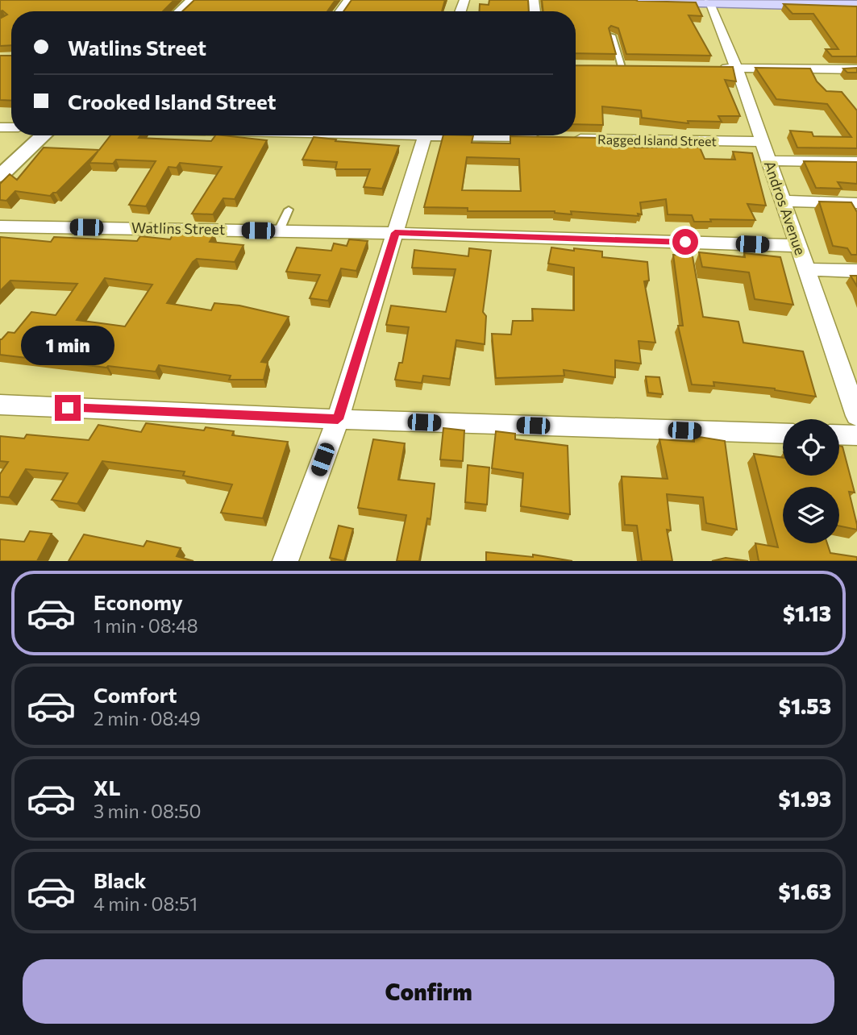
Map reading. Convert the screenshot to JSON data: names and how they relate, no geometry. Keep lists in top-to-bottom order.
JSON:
{
  "streets": {
    "street": ["Ragged Island Street", "Andros Avenue", "Watlins Street"]
  },
  "crossings": [
    ["Ragged Island Street", "Andros Avenue"],
    ["Andros Avenue", "Watlins Street"]
  ],
  "page": {
    "banner": ["Watlins Street", "Crooked Island Street"],
    "bubble": "1 min",
    "list": [
      {
        "name": "Economy",
        "note": "1 min · 08:48",
        "value": "$1.13"
      },
      {
        "name": "Comfort",
        "note": "2 min · 08:49",
        "value": "$1.53"
      },
      {
        "name": "XL",
        "note": "3 min · 08:50",
        "value": "$1.93"
      },
      {
        "name": "Black",
        "note": "4 min · 08:51",
        "value": "$1.63"
      }
    ],
    "buttons": "Confirm"
  }
}
